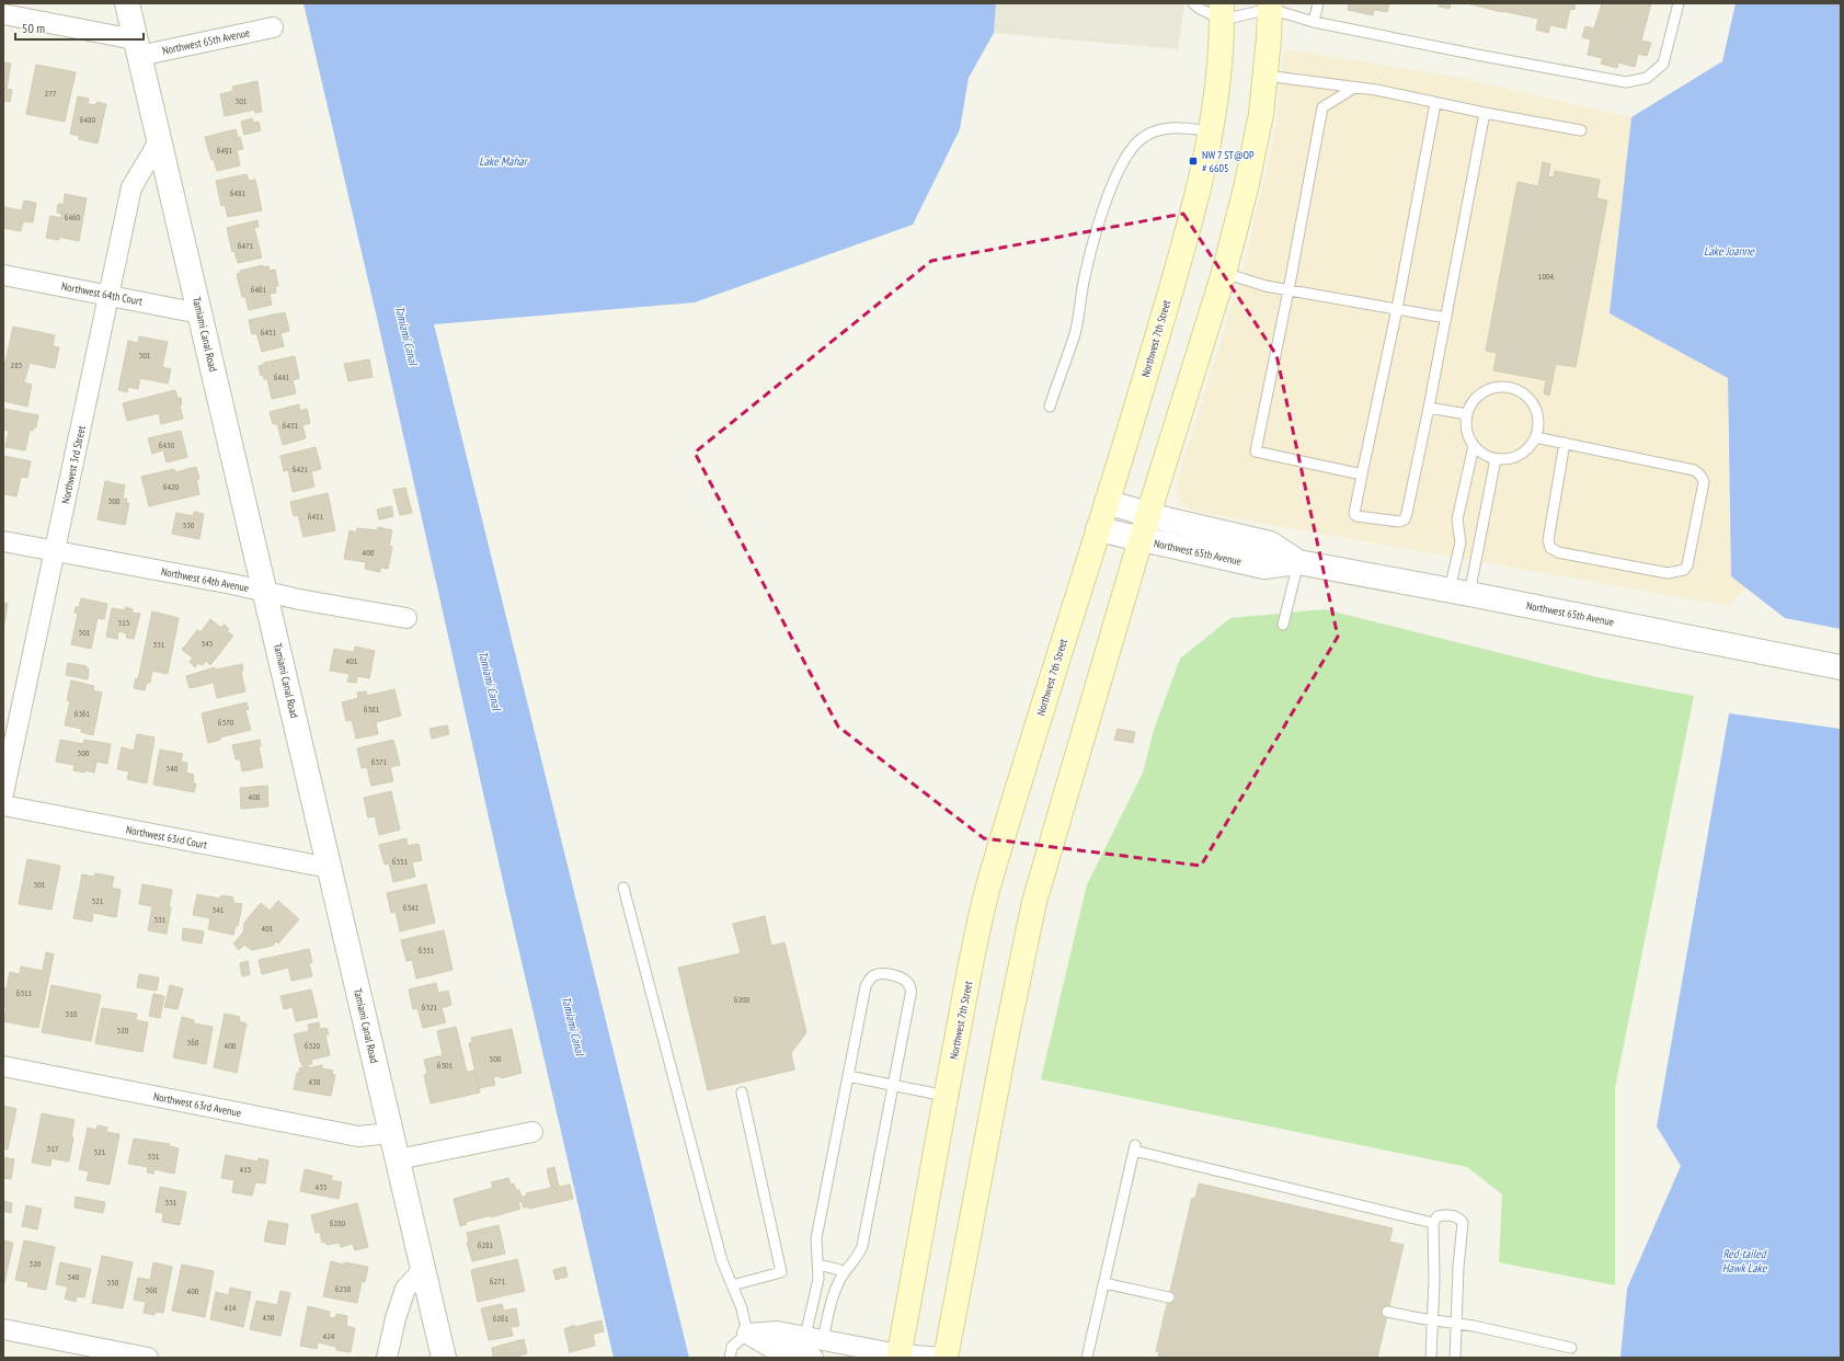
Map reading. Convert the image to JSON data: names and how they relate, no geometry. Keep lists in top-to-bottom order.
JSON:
{
  "streets": {
    "main road": ["Northwest 7th Street"],
    "street": [
      "Northwest 65th Avenue",
      "Northwest 64th Court",
      "Tamiami Canal Road",
      "Northwest 3rd Street",
      "Northwest 64th Avenue",
      "Northwest 63rd Court",
      "Northwest 63rd Avenue"
    ]
  },
  "crossings": [
    ["Northwest 65th Avenue", "Tamiami Canal Road"],
    ["Northwest 65th Avenue", "Northwest 7th Street"],
    ["Northwest 64th Court", "Tamiami Canal Road"],
    ["Northwest 64th Court", "Northwest 3rd Street"],
    ["Tamiami Canal Road", "Northwest 3rd Street"],
    ["Tamiami Canal Road", "Northwest 64th Avenue"],
    ["Tamiami Canal Road", "Northwest 63rd Court"],
    ["Tamiami Canal Road", "Northwest 63rd Avenue"],
    ["Northwest 3rd Street", "Northwest 64th Avenue"]
  ],
  "water": [
    "Lake Mahar",
    "Lake Joanne",
    "Tamiami Canal",
    "Red-tailed Hawk Lake"
  ],
  "places": {
    "transit": ["NW 7 ST@OP # 6605"]
  },
  "house_numbers": [
    "277",
    "301",
    "6480",
    "6491",
    "6481",
    "6460",
    "6471",
    "1004",
    "6461",
    "6451",
    "301",
    "285",
    "6441",
    "6431",
    "6430",
    "6421",
    "6420",
    "300",
    "6411",
    "330",
    "400",
    "315",
    "301",
    "345",
    "331",
    "401",
    "6381",
    "6361",
    "6370",
    "300",
    "6371",
    "340",
    "400",
    "6351",
    "301",
    "321",
    "6341",
    "341",
    "331",
    "401",
    "6331",
    "6311",
    "6200",
    "6321",
    "310",
    "320",
    "360",
    "400",
    "6320",
    "500",
    "6301",
    "430",
    "317",
    "321",
    "331",
    "415",
    "435",
    "331",
    "6280",
    "6281",
    "320",
    "340",
    "6271",
    "350",
    "6250",
    "360",
    "400",
    "414",
    "430",
    "6261",
    "424"
  ],
  "scale_bar": "50 m"
}
